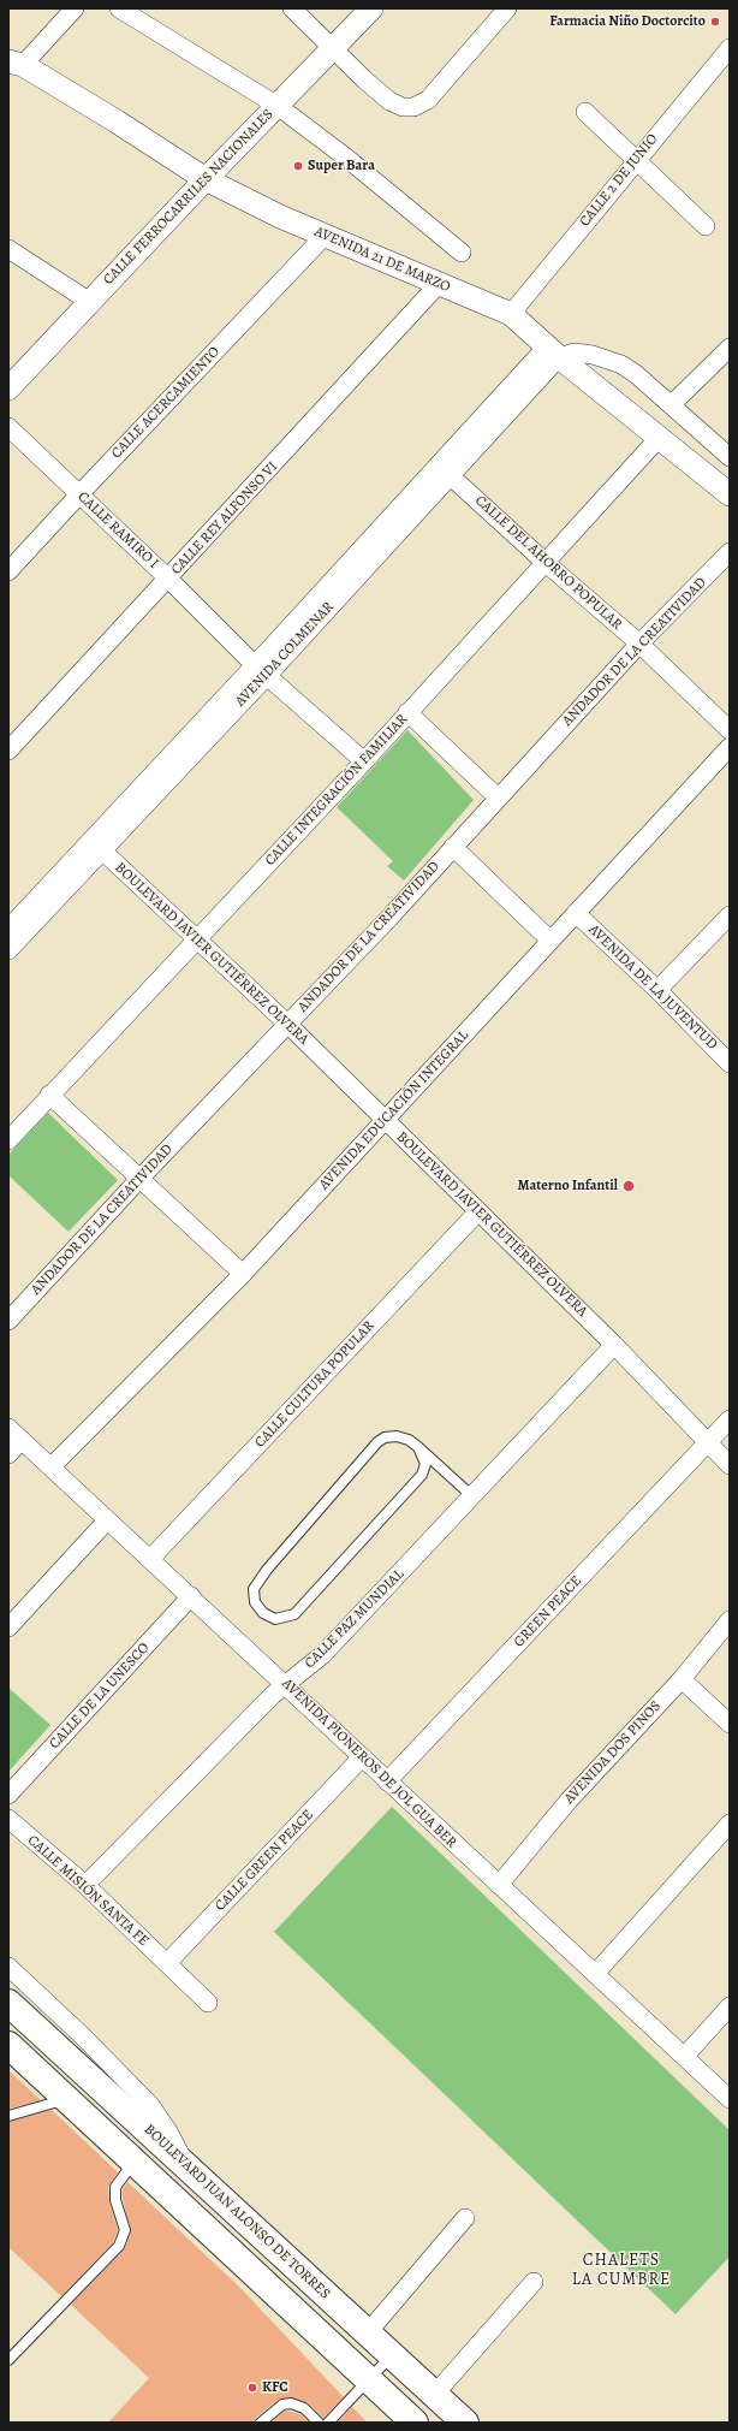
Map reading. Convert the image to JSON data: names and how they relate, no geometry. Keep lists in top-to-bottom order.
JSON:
{
  "streets": {
    "main road": ["BOULEVARD JUAN ALONSO DE TORRES"],
    "street": [
      "CALLE 2 DE JUNIO",
      "CALLE FERROCARRILES NACIONALES",
      "AVENIDA 21 DE MARZO",
      "CALLE ACERCAMIENTO",
      "CALLE REY ALFONSO VI",
      "CALLE RAMIRO I",
      "CALLE DEL AHORRO POPULAR",
      "ANDADOR DE LA CREATIVIDAD",
      "AVENIDA COLMENAR",
      "CALLE INTEGRACIÓN FAMILIAR",
      "BOULEVARD JAVIER GUTIÉRREZ OLVERA",
      "AVENIDA DE LA JUVENTUD",
      "AVENIDA EDUCACIÓN INTEGRAL",
      "CALLE CULTURA POPULAR",
      "GREEN PEACE",
      "CALLE PAZ MUNDIAL",
      "CALLE DE LA UNESCO",
      "AVENIDA DOS PINOS",
      "AVENIDA PIONEROS DE JOL GUA BER",
      "CALLE GREEN PEACE",
      "CALLE MISIÓN SANTA FE"
    ]
  },
  "crossings": [
    ["CALLE 2 DE JUNIO", "AVENIDA 21 DE MARZO"],
    ["CALLE FERROCARRILES NACIONALES", "AVENIDA 21 DE MARZO"],
    ["AVENIDA 21 DE MARZO", "CALLE ACERCAMIENTO"],
    ["AVENIDA 21 DE MARZO", "CALLE REY ALFONSO VI"],
    ["AVENIDA 21 DE MARZO", "AVENIDA COLMENAR"],
    ["AVENIDA 21 DE MARZO", "CALLE INTEGRACIÓN FAMILIAR"],
    ["CALLE ACERCAMIENTO", "CALLE RAMIRO I"],
    ["CALLE REY ALFONSO VI", "CALLE RAMIRO I"],
    ["CALLE RAMIRO I", "AVENIDA COLMENAR"],
    ["CALLE RAMIRO I", "CALLE INTEGRACIÓN FAMILIAR"],
    ["CALLE DEL AHORRO POPULAR", "ANDADOR DE LA CREATIVIDAD"],
    ["CALLE DEL AHORRO POPULAR", "AVENIDA COLMENAR"],
    ["CALLE DEL AHORRO POPULAR", "CALLE INTEGRACIÓN FAMILIAR"],
    ["ANDADOR DE LA CREATIVIDAD", "BOULEVARD JAVIER GUTIÉRREZ OLVERA"],
    ["AVENIDA COLMENAR", "BOULEVARD JAVIER GUTIÉRREZ OLVERA"],
    ["CALLE INTEGRACIÓN FAMILIAR", "BOULEVARD JAVIER GUTIÉRREZ OLVERA"],
    ["BOULEVARD JAVIER GUTIÉRREZ OLVERA", "AVENIDA EDUCACIÓN INTEGRAL"],
    ["BOULEVARD JAVIER GUTIÉRREZ OLVERA", "CALLE CULTURA POPULAR"],
    ["BOULEVARD JAVIER GUTIÉRREZ OLVERA", "GREEN PEACE"],
    ["BOULEVARD JAVIER GUTIÉRREZ OLVERA", "CALLE PAZ MUNDIAL"],
    ["AVENIDA DE LA JUVENTUD", "AVENIDA EDUCACIÓN INTEGRAL"],
    ["AVENIDA EDUCACIÓN INTEGRAL", "AVENIDA PIONEROS DE JOL GUA BER"],
    ["CALLE CULTURA POPULAR", "AVENIDA PIONEROS DE JOL GUA BER"],
    ["GREEN PEACE", "AVENIDA PIONEROS DE JOL GUA BER"],
    ["CALLE PAZ MUNDIAL", "AVENIDA PIONEROS DE JOL GUA BER"],
    ["CALLE PAZ MUNDIAL", "CALLE MISIÓN SANTA FE"],
    ["CALLE DE LA UNESCO", "AVENIDA PIONEROS DE JOL GUA BER"],
    ["AVENIDA DOS PINOS", "AVENIDA PIONEROS DE JOL GUA BER"],
    ["AVENIDA PIONEROS DE JOL GUA BER", "CALLE GREEN PEACE"],
    ["CALLE GREEN PEACE", "CALLE MISIÓN SANTA FE"]
  ],
  "districts": ["CHALETS LA CUMBRE"],
  "places": [
    "Farmacia Niño Doctorcito",
    "Super Bara",
    "Materno Infantil",
    "KFC"
  ]
}
